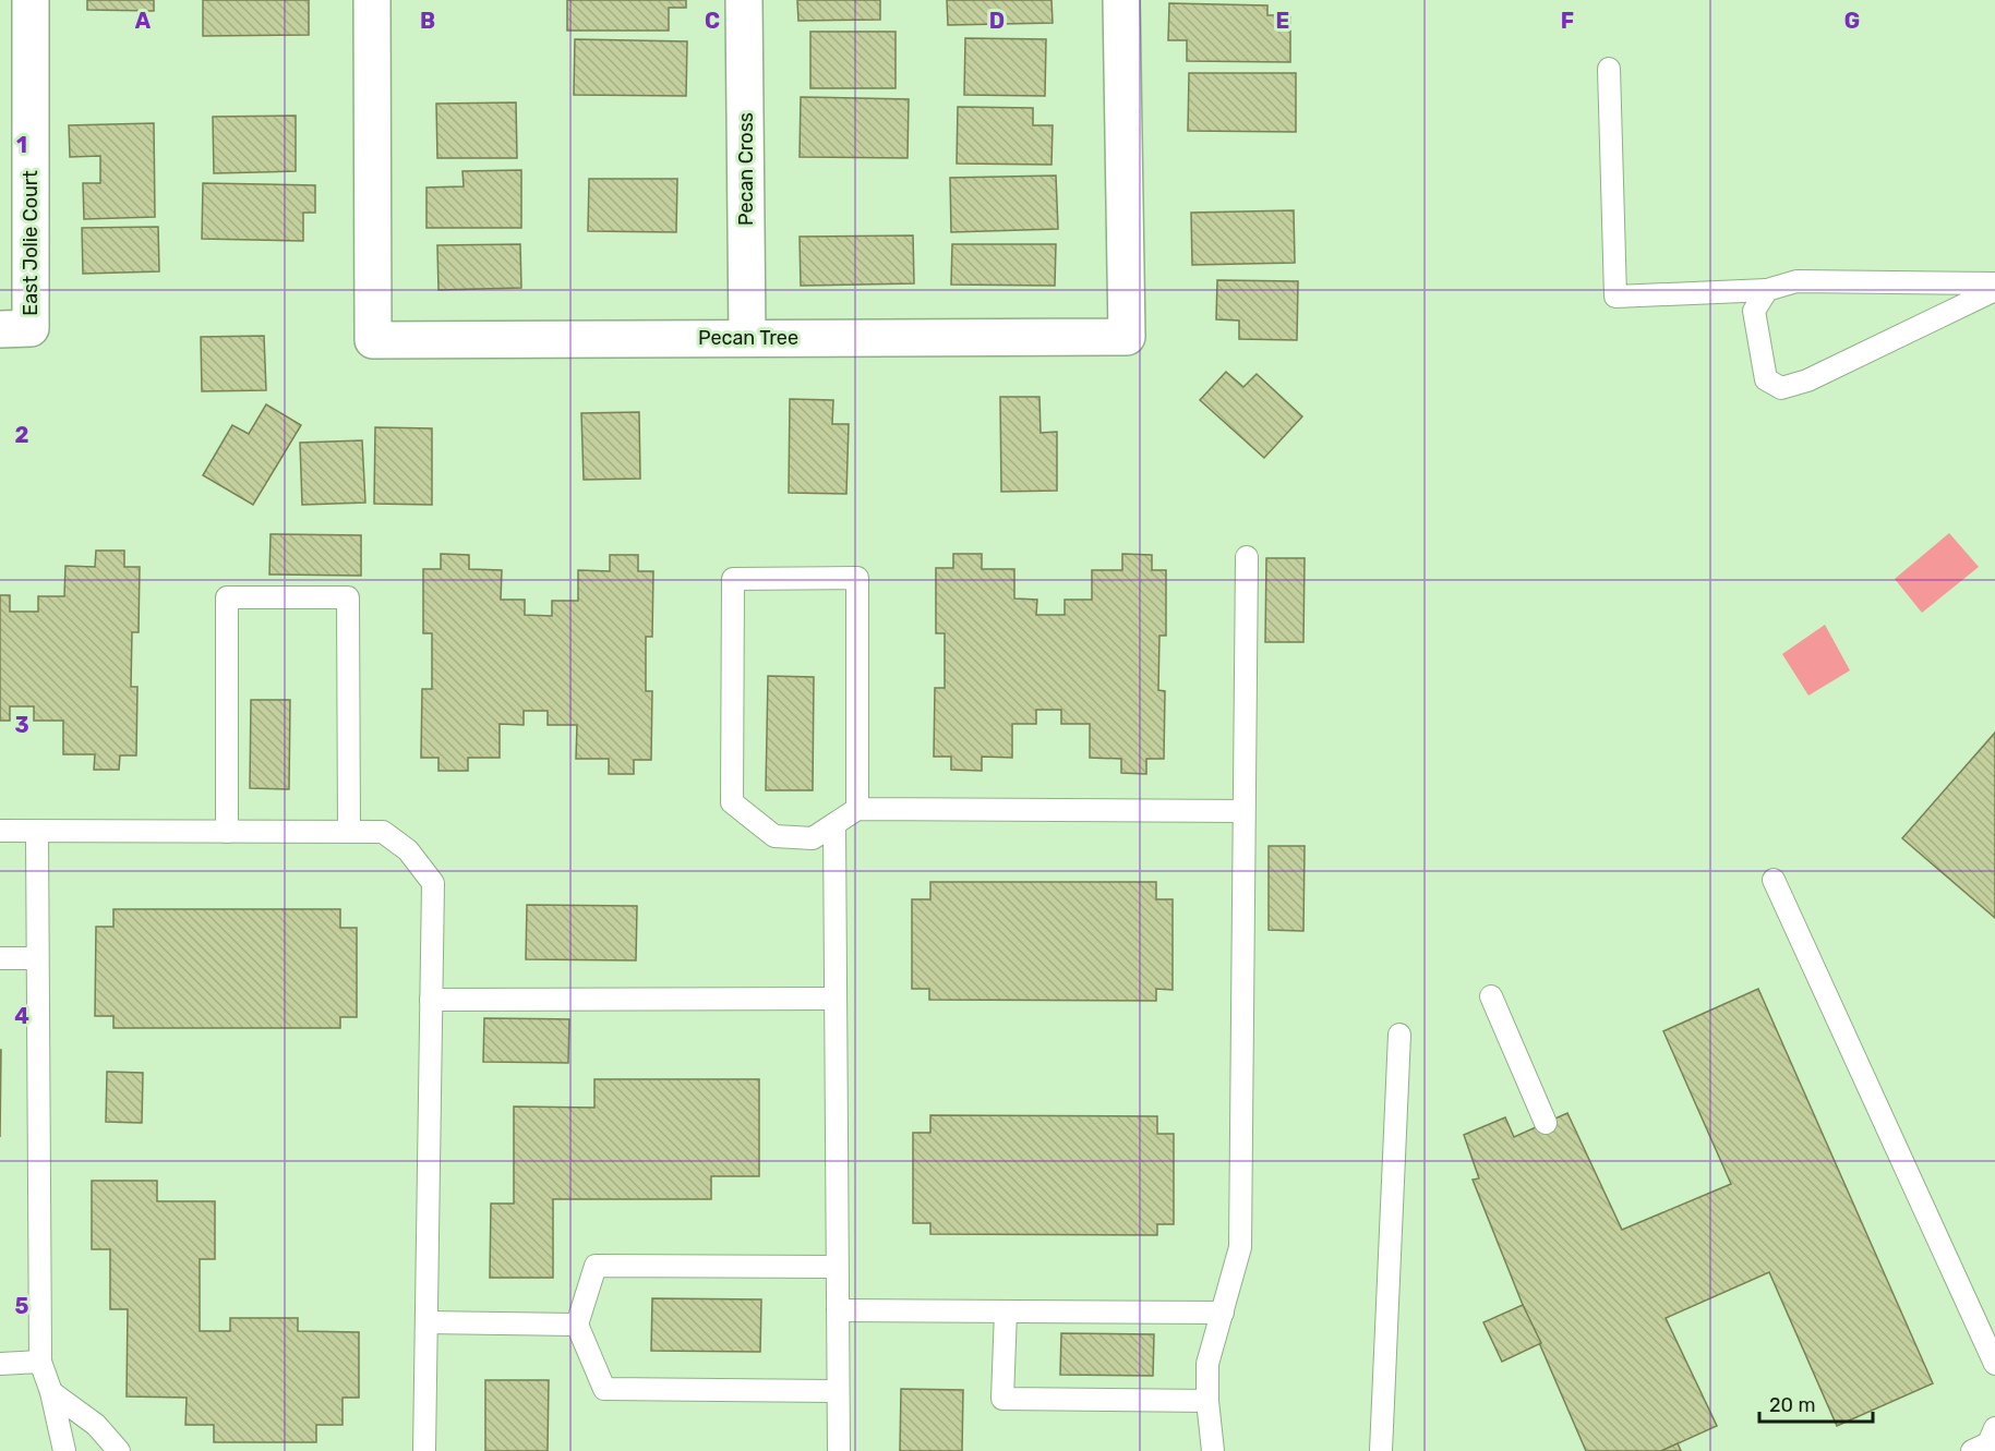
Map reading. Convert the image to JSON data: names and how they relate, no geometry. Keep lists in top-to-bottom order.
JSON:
{
  "streets": {
    "street": ["Pecan Cross", "East Jolie Court", "Pecan Tree"]
  },
  "crossings": [
    ["Pecan Cross", "Pecan Tree"]
  ],
  "scale_bar": "20 m",
  "grid": {
    "columns": [
      "A",
      "B",
      "C",
      "D",
      "E",
      "F",
      "G"
    ],
    "rows": [
      "1",
      "2",
      "3",
      "4",
      "5"
    ]
  }
}
